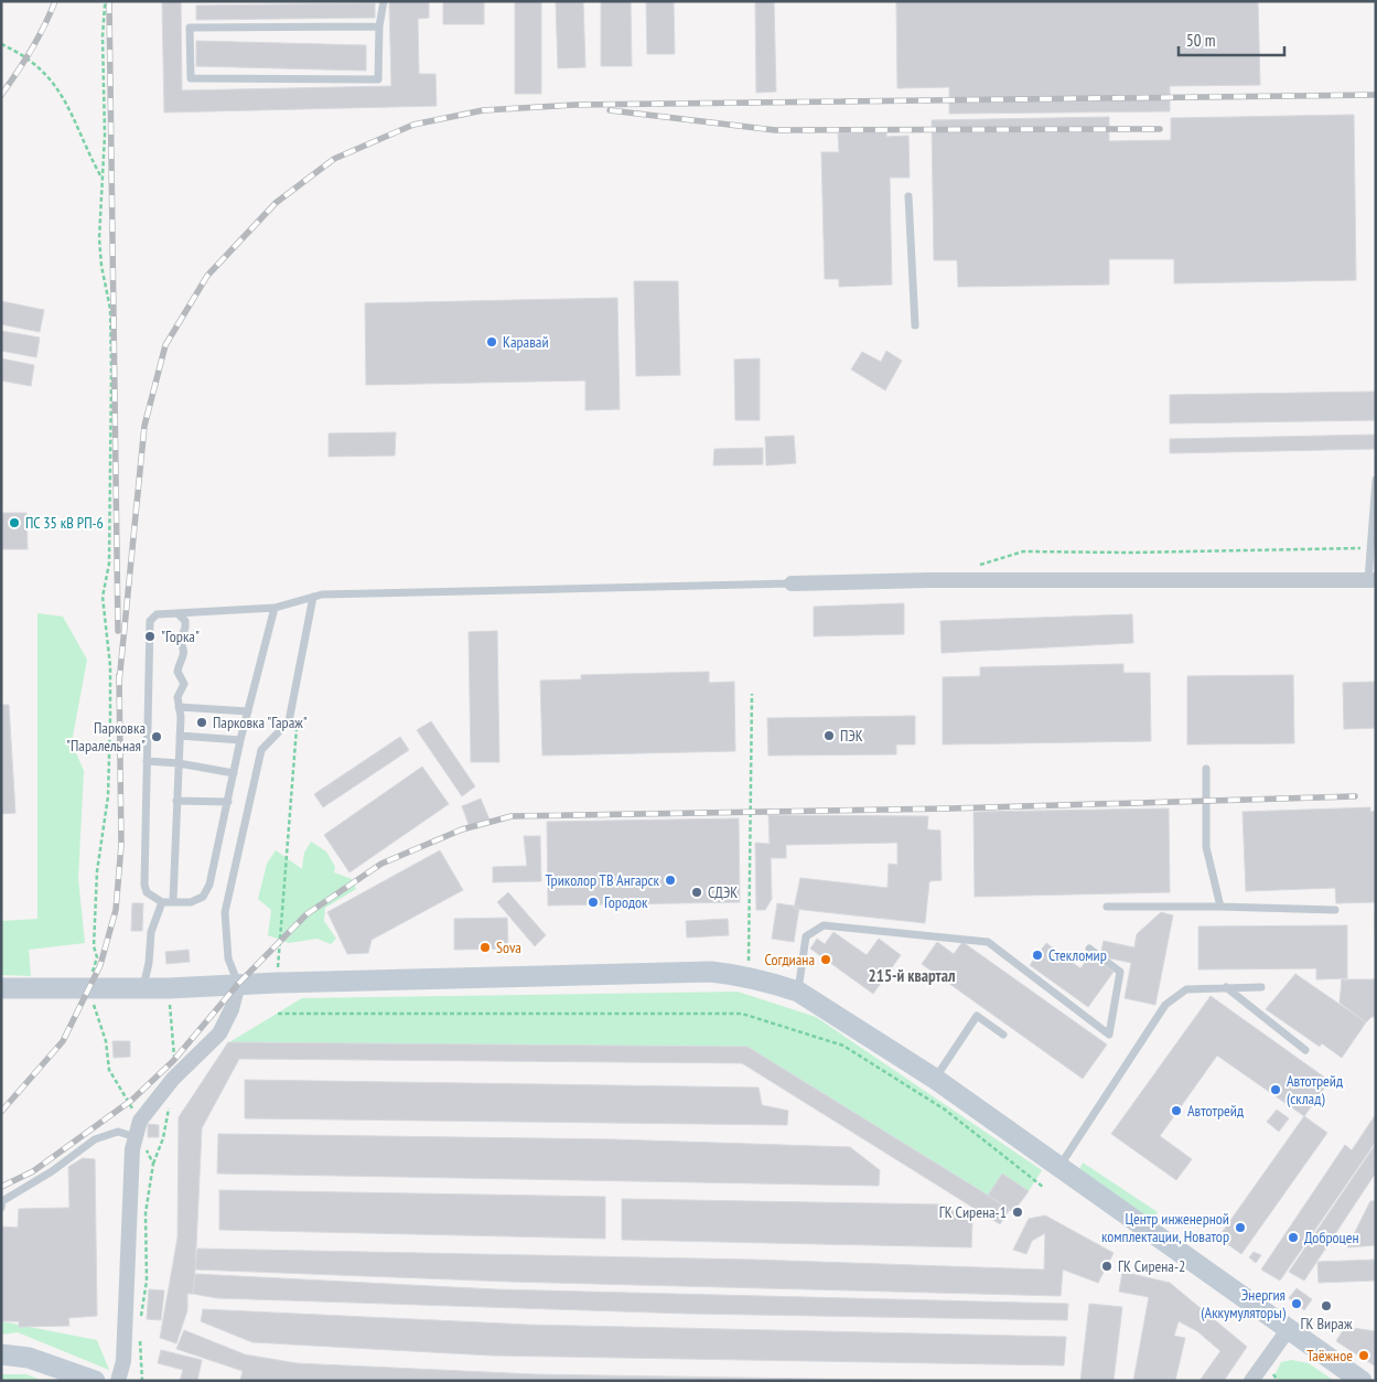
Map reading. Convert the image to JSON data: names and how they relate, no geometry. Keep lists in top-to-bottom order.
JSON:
{
  "districts": ["215-й квартал"],
  "places": [
    "Каравай",
    "ПС 35 кВ РП-6",
    "\"Горка\"",
    "Парковка \"Гараж\"",
    "ПЭК",
    "Парковка \"Паралельная\"",
    "Триколор ТВ Ангарск",
    "СДЭК",
    "Городок",
    "Sova",
    "Стекломир",
    "Согдиана",
    "Автотрейд (склад)",
    "Автотрейд",
    "ГК Сирена-1",
    "Центр инженерной комплектации, Новатор",
    "Доброцен",
    "ГК Сирена-2",
    "Энергия (Аккумуляторы)",
    "ГК Вираж",
    "Таёжное"
  ],
  "scale_bar": "50 m"
}
